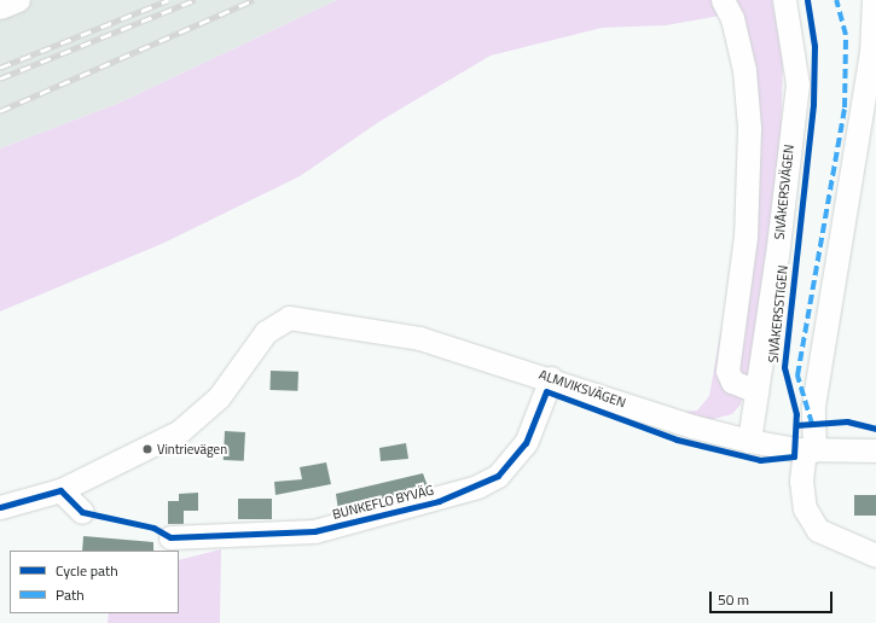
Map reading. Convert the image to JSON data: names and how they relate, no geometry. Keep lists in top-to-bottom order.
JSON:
{
  "streets": {
    "street": ["SIVÅKERSVÄGEN", "ALMVIKSVÄGEN", "BUNKEFLO BYVÄG"],
    "cycle path": ["SIVÅKERSSTIGEN"]
  },
  "crossings": [
    ["SIVÅKERSVÄGEN", "ALMVIKSVÄGEN"],
    ["ALMVIKSVÄGEN", "BUNKEFLO BYVÄG"]
  ],
  "places": ["Vintrievägen"],
  "legend": ["Cycle path", "Path"],
  "scale_bar": "50 m"
}
